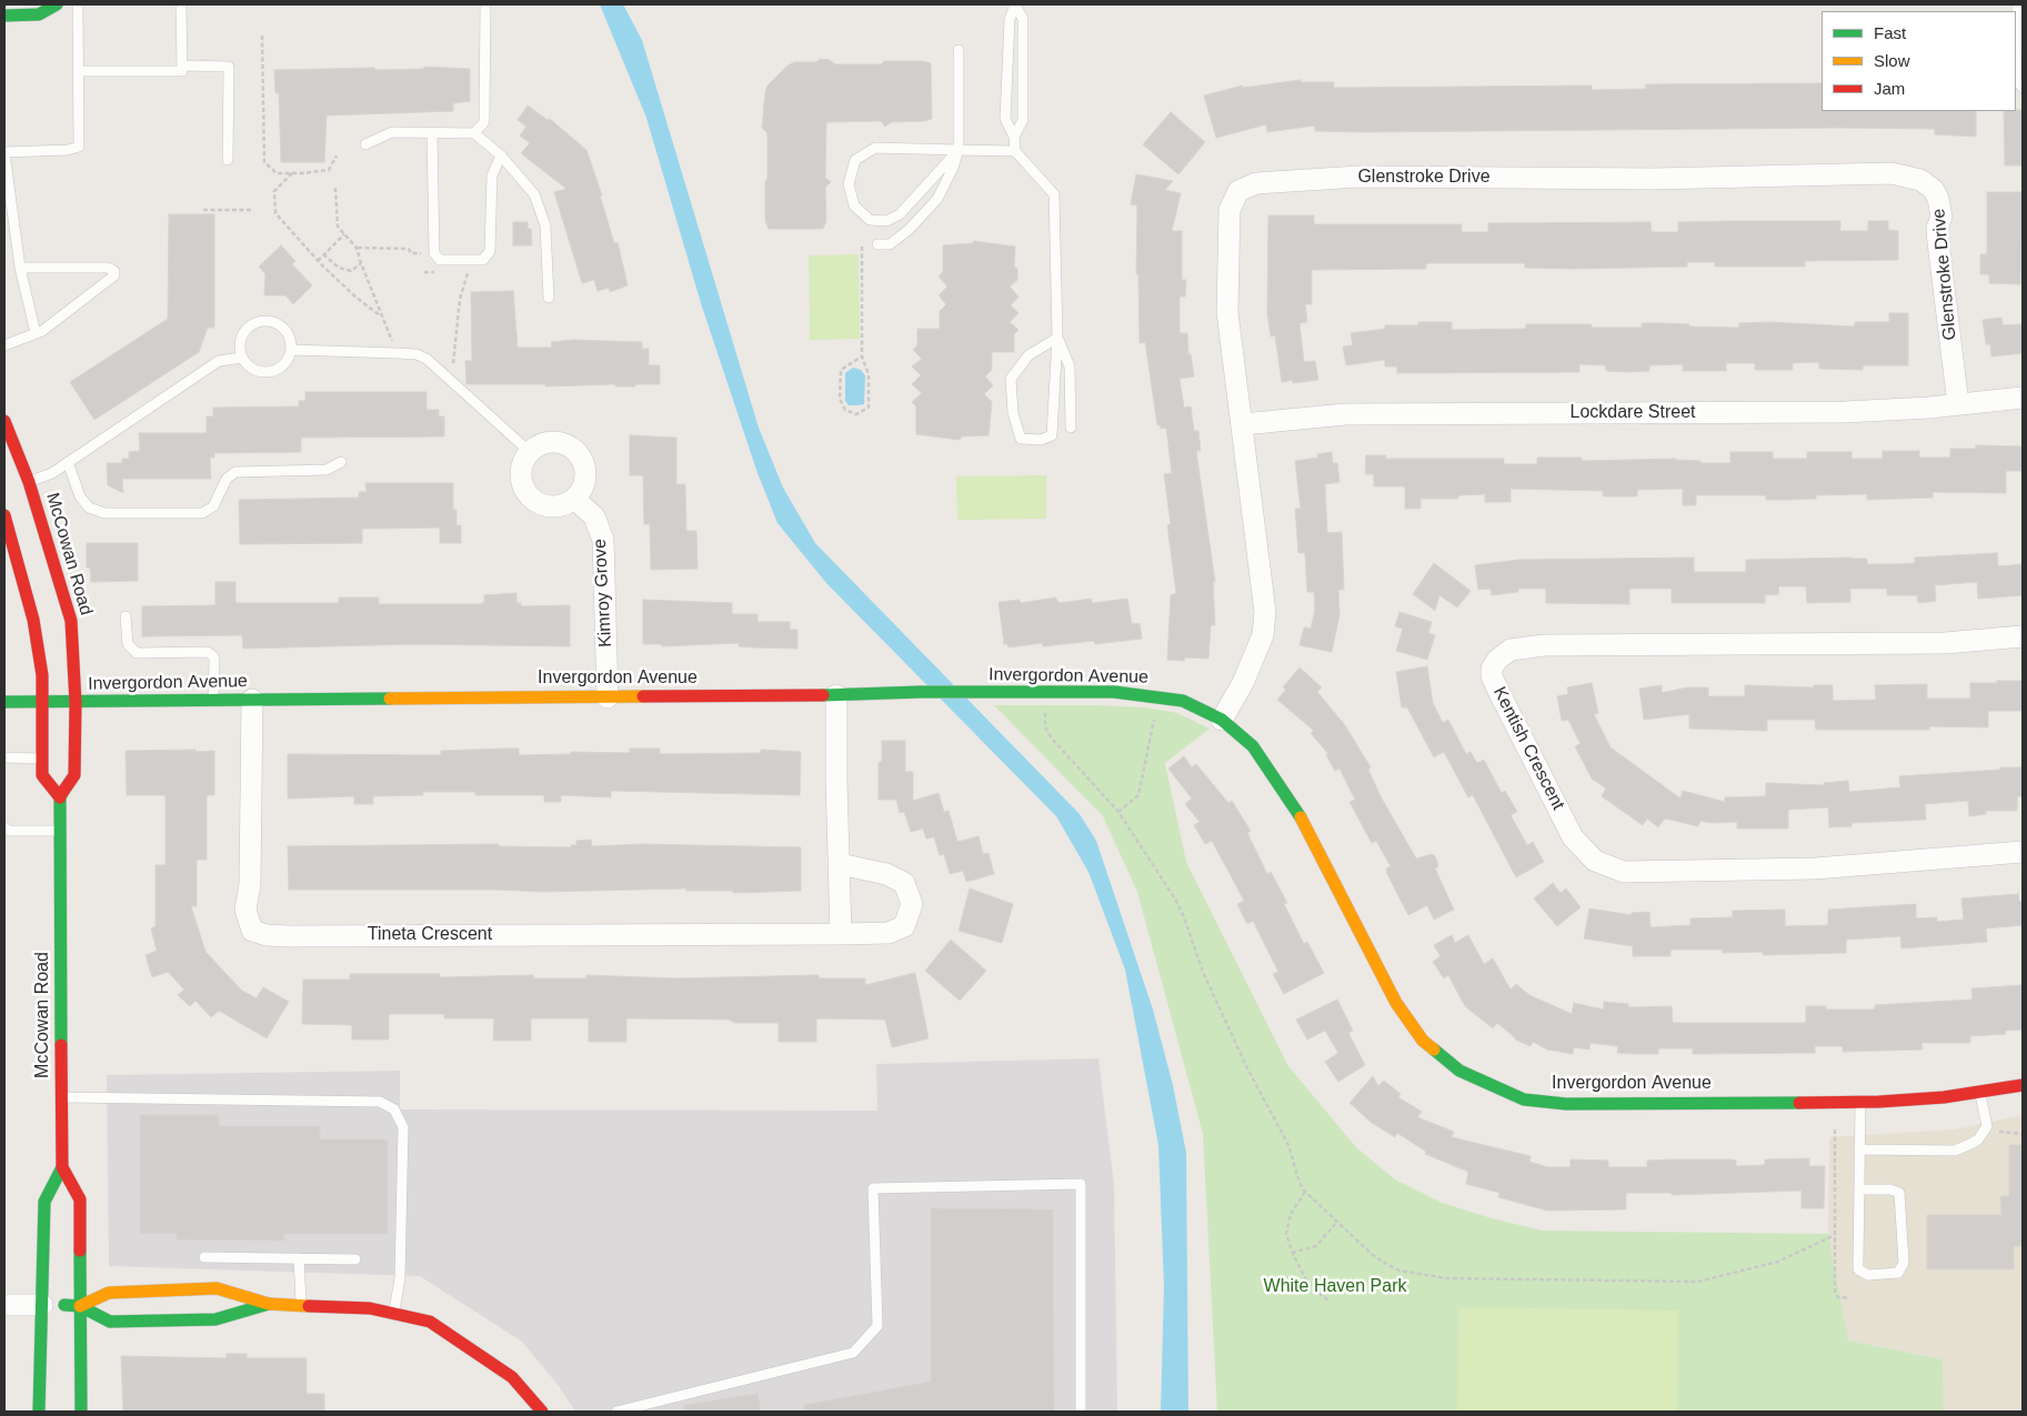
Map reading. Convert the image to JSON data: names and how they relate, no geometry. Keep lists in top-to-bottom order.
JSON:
{
  "streets": {
    "main road": ["McCowan Road", "Invergordon Avenue"],
    "street": [
      "Glenstroke Drive",
      "Lockdare Street",
      "Kimroy Grove",
      "Kentish Crescent",
      "Tineta Crescent"
    ]
  },
  "crossings": [
    ["Glenstroke Drive", "Lockdare Street"],
    ["Glenstroke Drive", "Invergordon Avenue"],
    ["McCowan Road", "Invergordon Avenue"],
    ["Kimroy Grove", "Invergordon Avenue"],
    ["Invergordon Avenue", "Tineta Crescent"]
  ],
  "parks": ["White Haven Park"],
  "legend": ["Fast", "Slow", "Jam"]
}
